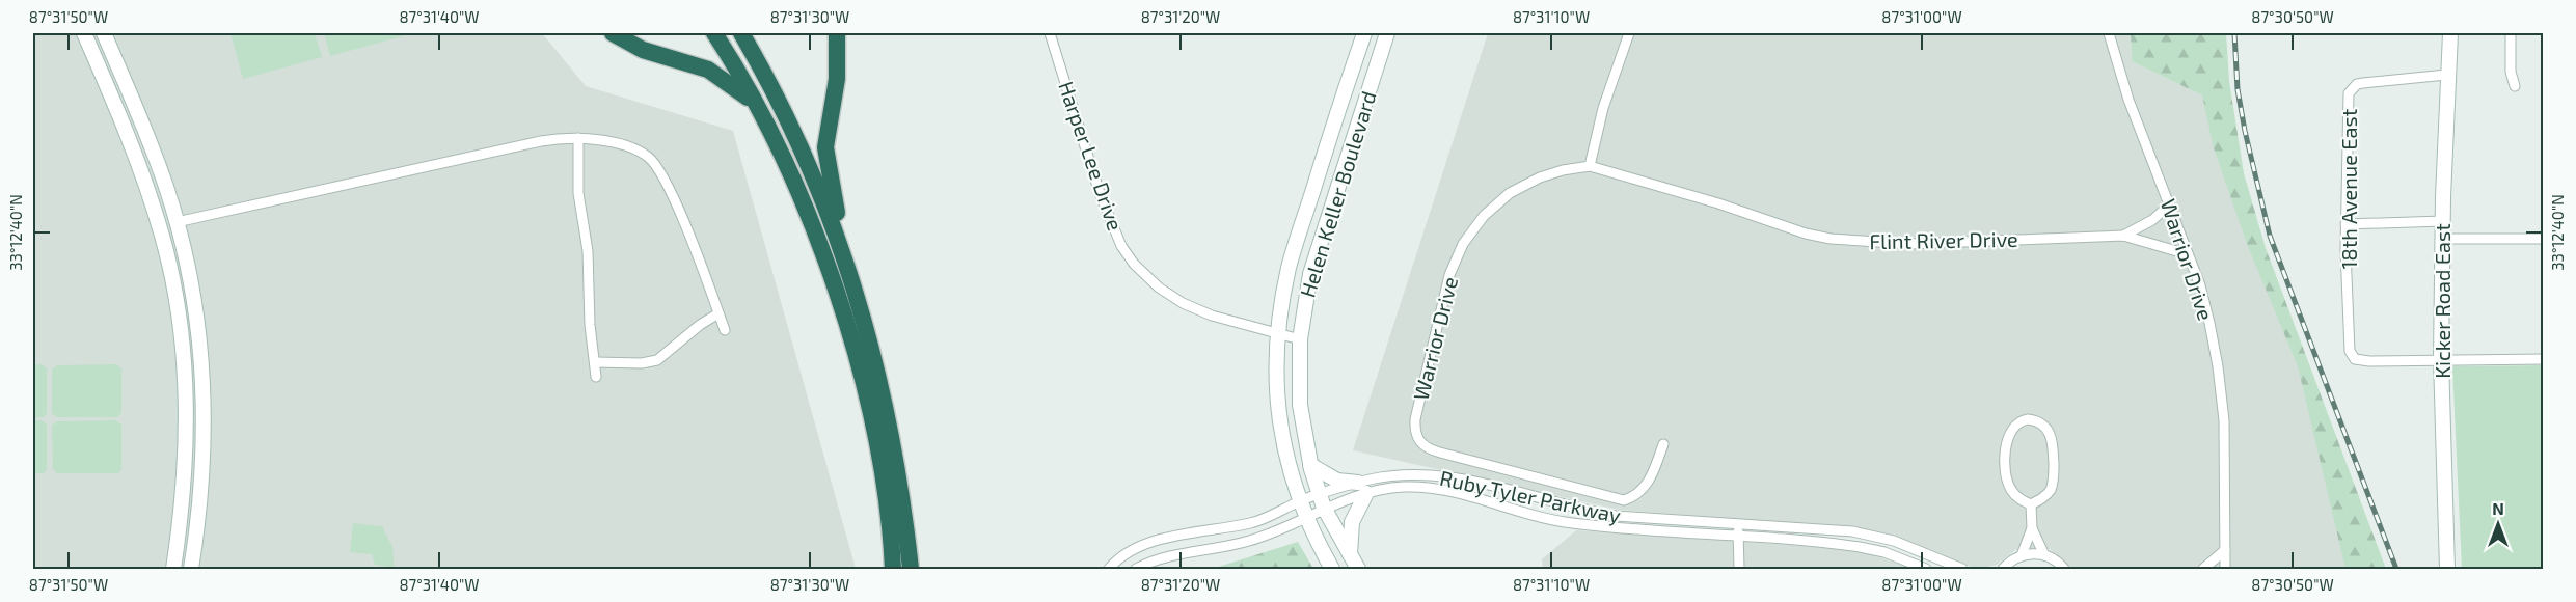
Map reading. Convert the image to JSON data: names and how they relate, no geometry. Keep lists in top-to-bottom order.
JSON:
{
  "streets": {
    "street": [
      "Harper Lee Drive",
      "18th Avenue East",
      "Helen Keller Boulevard",
      "Flint River Drive",
      "Warrior Drive",
      "Kicker Road East",
      "Ruby Tyler Parkway"
    ]
  },
  "crossings": [
    ["Harper Lee Drive", "Helen Keller Boulevard"],
    ["18th Avenue East", "Kicker Road East"],
    ["Helen Keller Boulevard", "Ruby Tyler Parkway"],
    ["Flint River Drive", "Warrior Drive"]
  ],
  "north": "top",
  "coordinates": [
    "87°31'50\"W",
    "87°31'40\"W",
    "87°31'30\"W",
    "87°31'20\"W",
    "87°31'10\"W",
    "87°31'00\"W",
    "87°30'50\"W",
    "33°12'40\"N"
  ]
}
